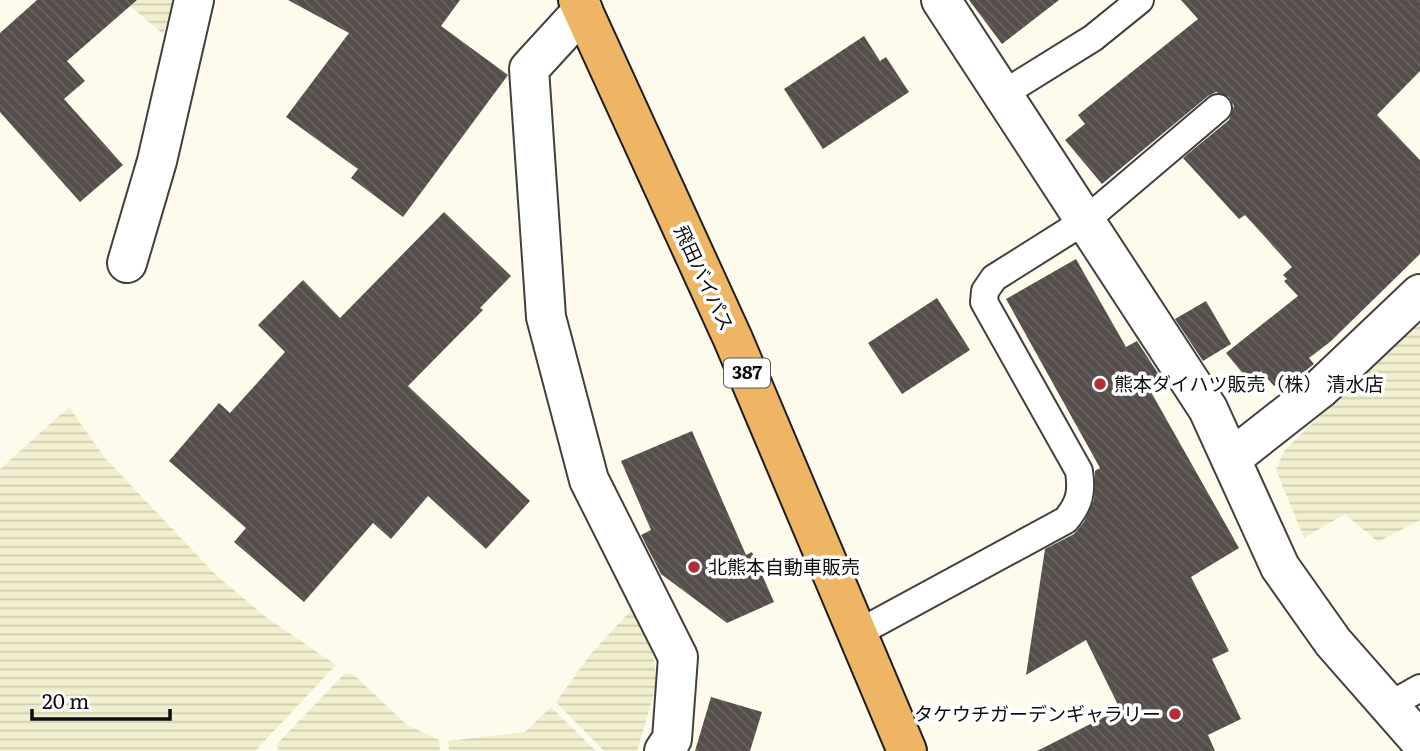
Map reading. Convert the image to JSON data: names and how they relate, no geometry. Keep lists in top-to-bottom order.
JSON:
{
  "streets": {
    "highway": ["飛田バイパス", "387"]
  },
  "places": ["熊本ダイハツ販売（株） 清水店", "北熊本自動車販売", "タケウチガーデンギャラリー"],
  "scale_bar": "20 m"
}
